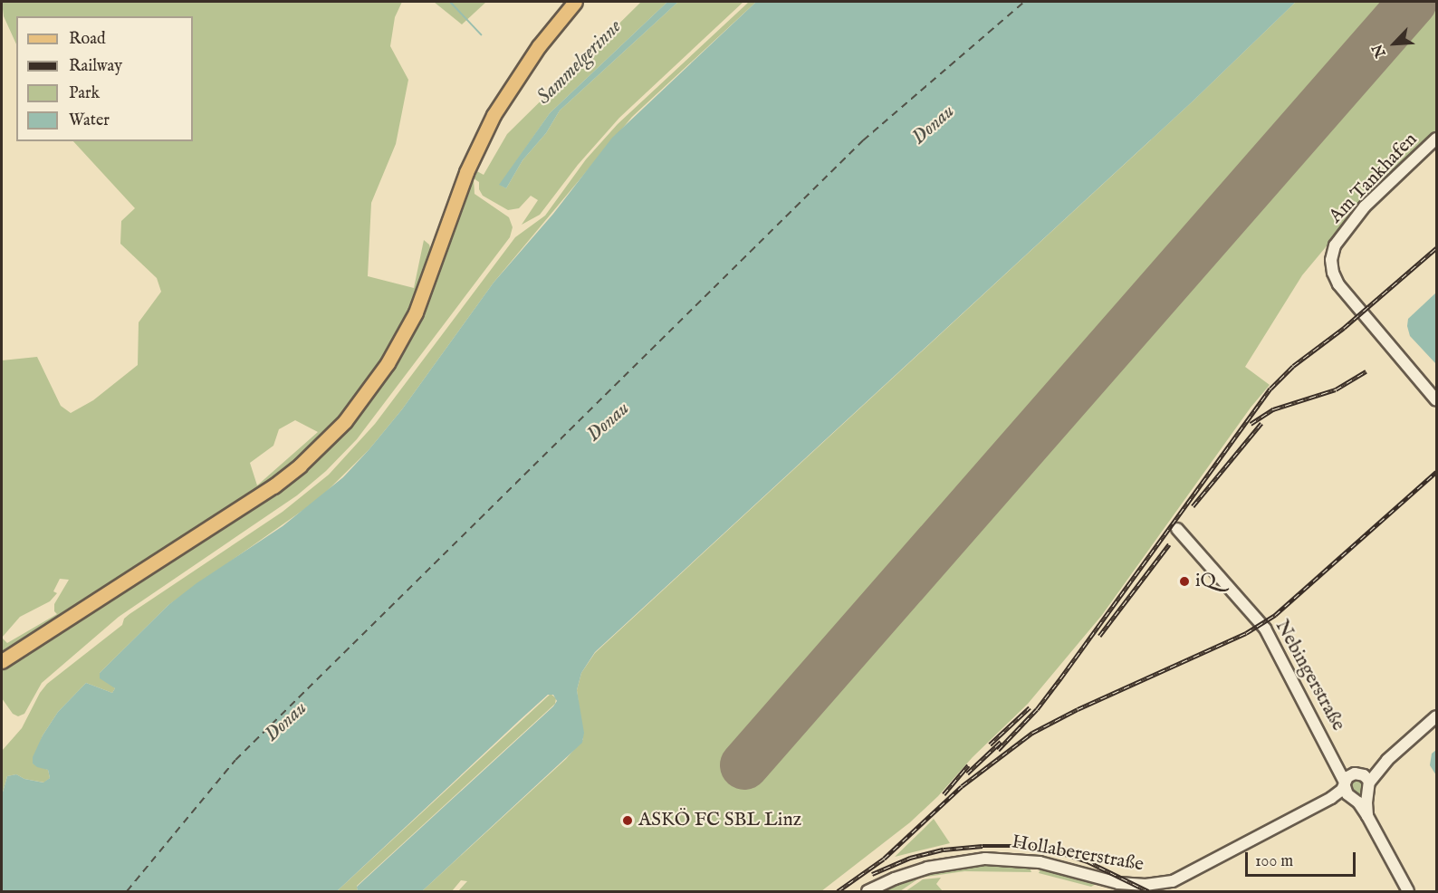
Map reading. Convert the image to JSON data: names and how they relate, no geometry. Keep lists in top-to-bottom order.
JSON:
{
  "streets": {
    "street": ["Am Tankhafen", "Nebingerstraße", "Hollabererstraße"]
  },
  "crossings": [
    ["Nebingerstraße", "Hollabererstraße"]
  ],
  "water": ["Sammelgerinne", "Donau"],
  "places": ["iQ", "ASKÖ FC SBL Linz"],
  "legend": [
    "Road",
    "Railway",
    "Park",
    "Water"
  ],
  "scale_bar": "100 m",
  "north": "bottom left"
}
